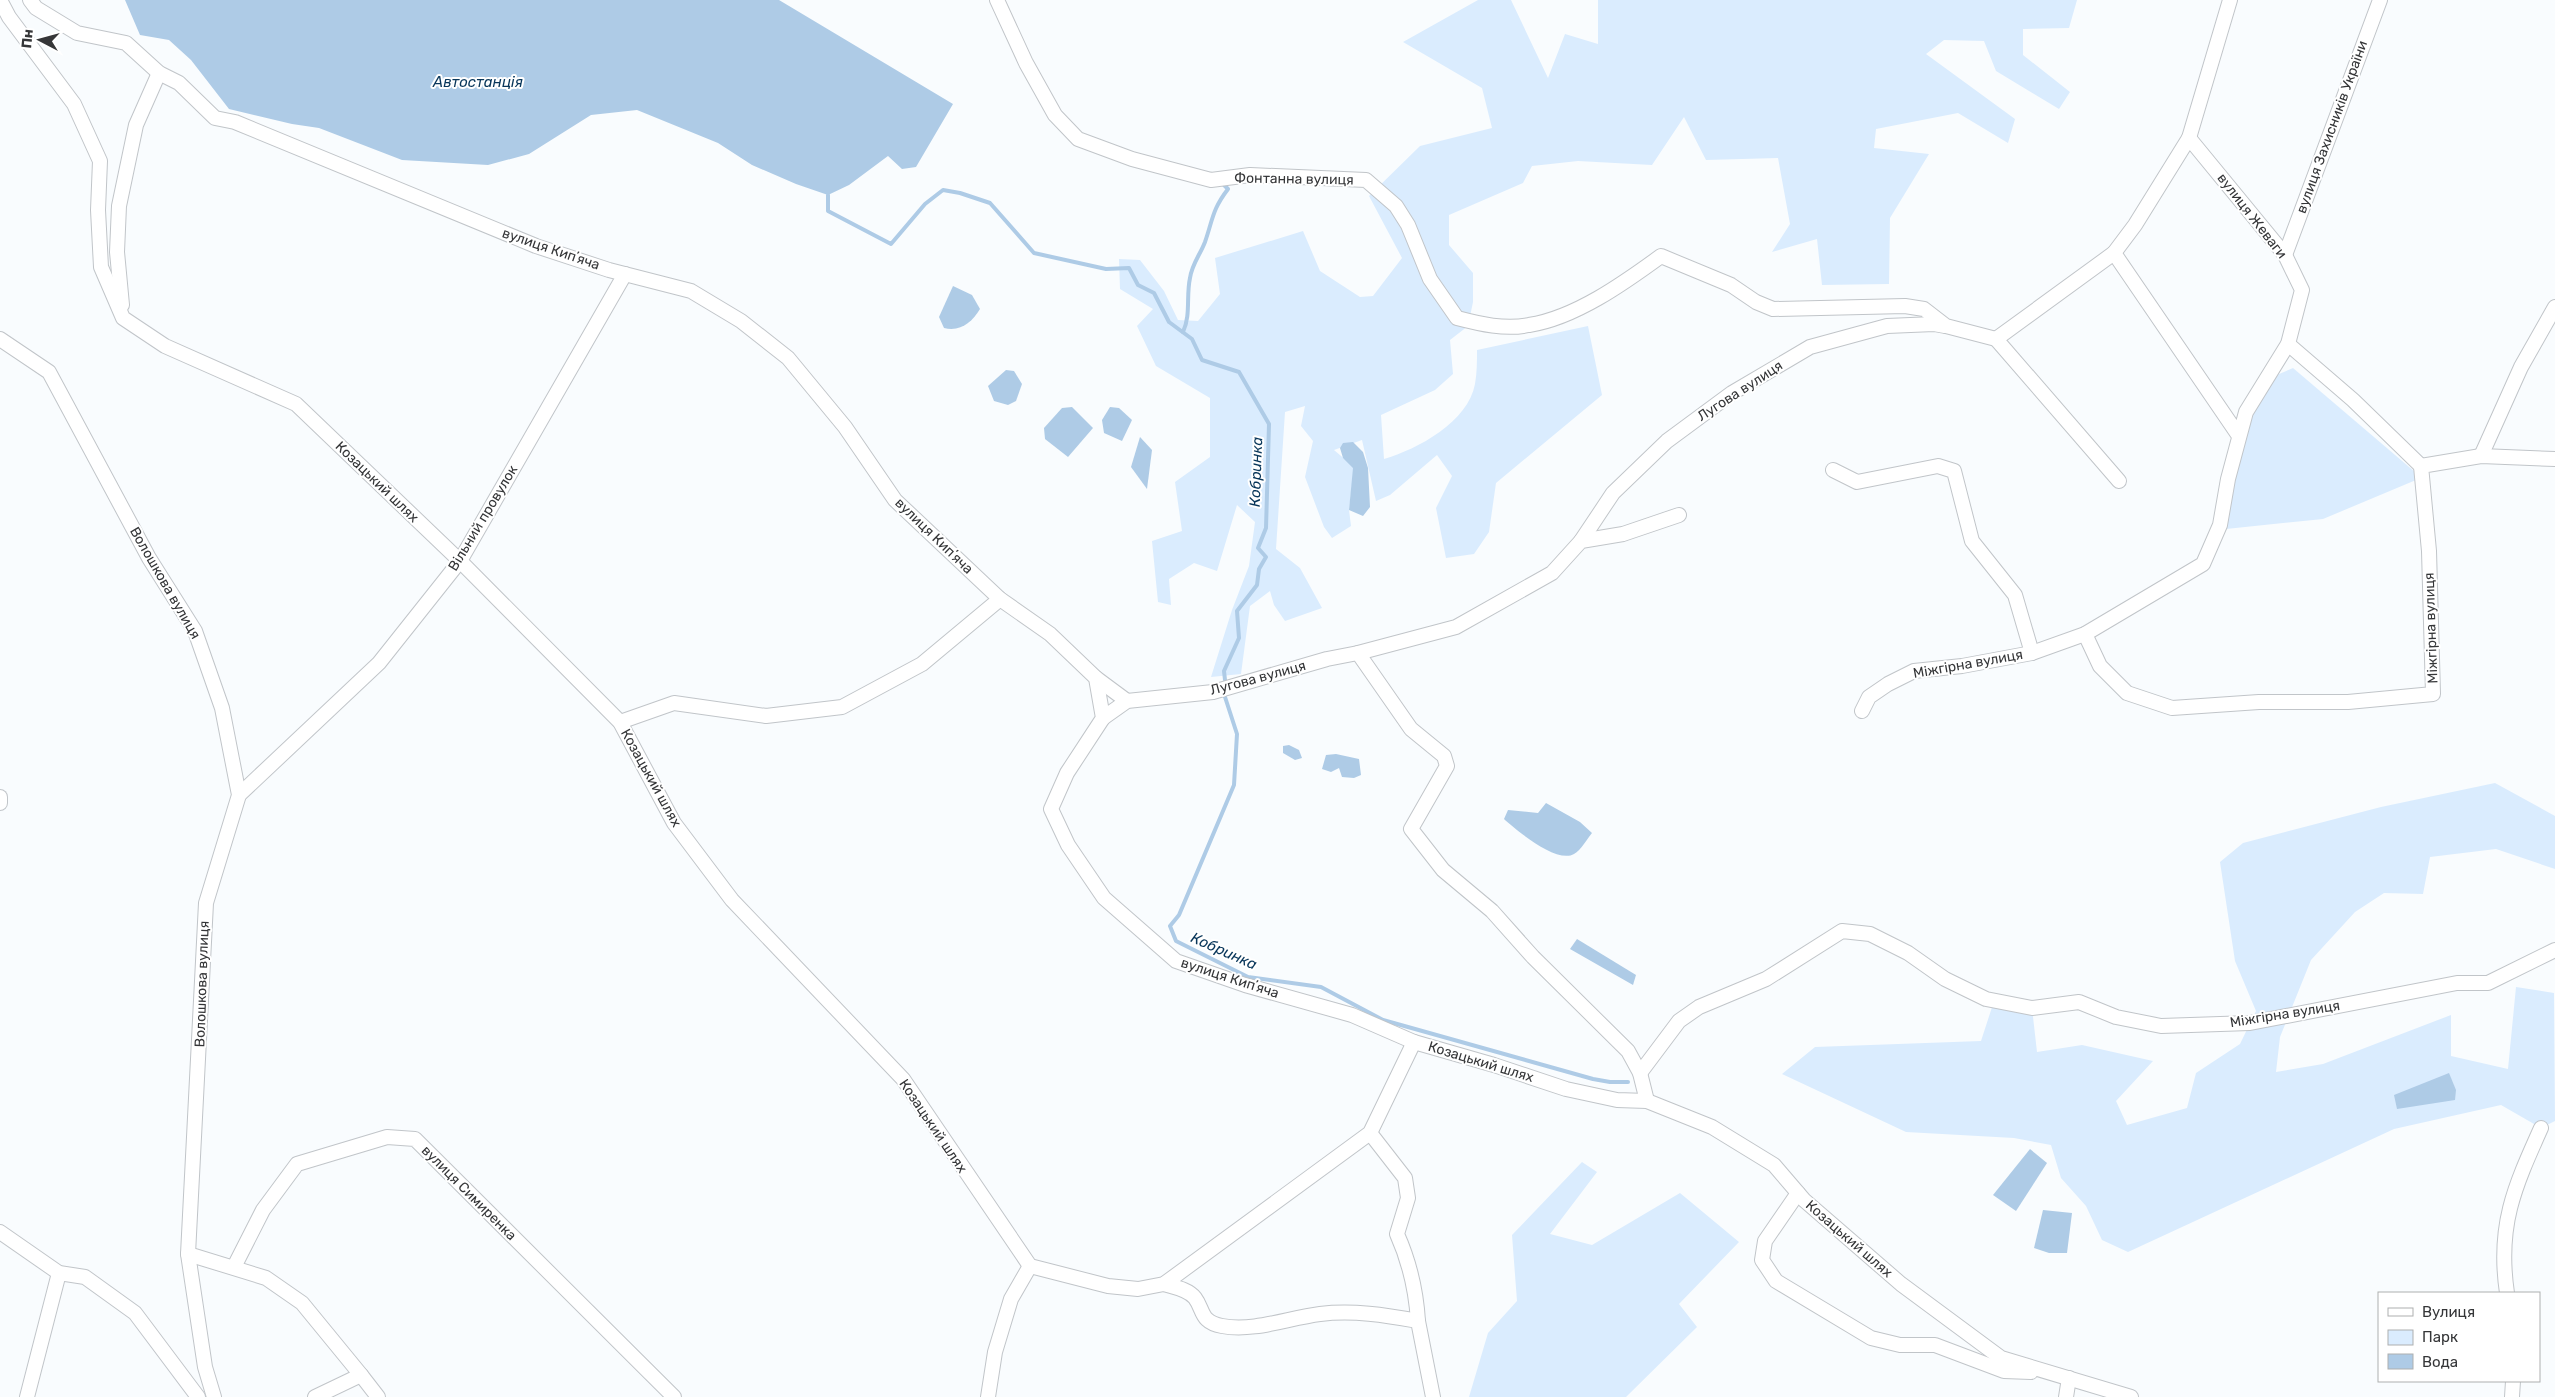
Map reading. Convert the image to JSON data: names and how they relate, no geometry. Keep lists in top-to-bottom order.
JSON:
{
  "streets": {
    "street": [
      "вулиця Захисників України",
      "Фонтанна вулиця",
      "вулиця Жеваги",
      "вулиця Кипʼяча",
      "Лугова вулиця",
      "Козацький шлях",
      "Вільний провулок",
      "Волошкова вулиця",
      "Міжгірна вулиця",
      "вулиця Симиренка"
    ]
  },
  "crossings": [
    ["вулиця Захисників України", "вулиця Жеваги"],
    ["Фонтанна вулиця", "Лугова вулиця"],
    ["вулиця Жеваги", "Міжгірна вулиця"],
    ["вулиця Кипʼяча", "Лугова вулиця"],
    ["вулиця Кипʼяча", "Козацький шлях"],
    ["вулиця Кипʼяча", "Вільний провулок"],
    ["Козацький шлях", "Вільний провулок"],
    ["Вільний провулок", "Волошкова вулиця"]
  ],
  "water": ["Автостанція", "Кобринка"],
  "legend": ["Вулиця", "Парк", "Вода"],
  "north": "left"
}
